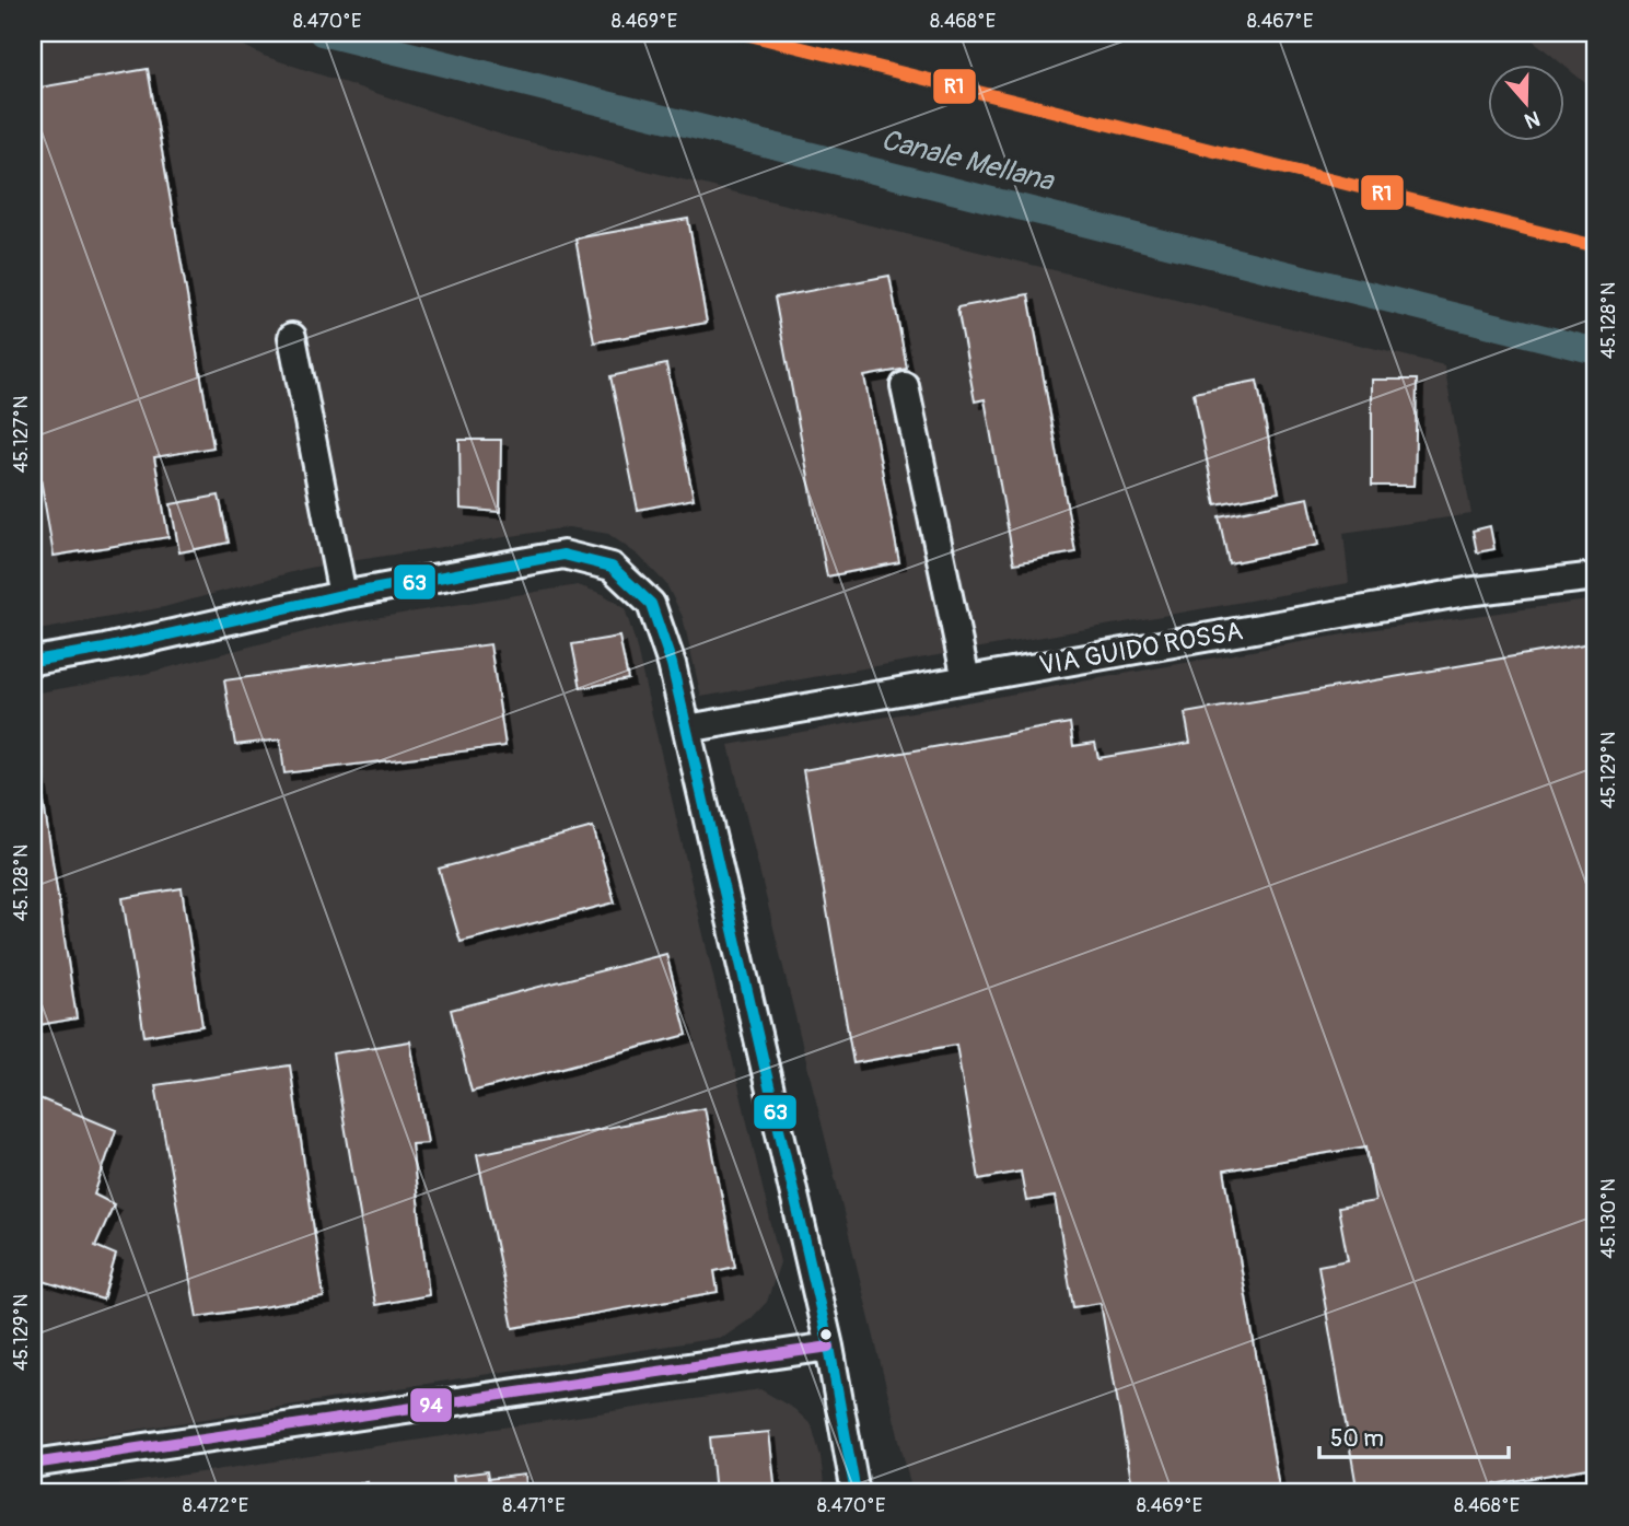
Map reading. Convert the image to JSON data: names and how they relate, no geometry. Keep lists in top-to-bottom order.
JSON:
{
  "streets": {
    "street": ["VIA GUIDO ROSSA"]
  },
  "water": ["Canale Mellana"],
  "lines": ["transit line R1", "transit line 63", "transit line 94"],
  "scale_bar": "50 m",
  "north": "bottom",
  "coordinates": [
    "8.470°E",
    "8.469°E",
    "8.468°E",
    "8.467°E",
    "45.128°N",
    "45.127°N",
    "45.129°N",
    "45.130°N",
    "8.472°E",
    "8.471°E"
  ]
}
